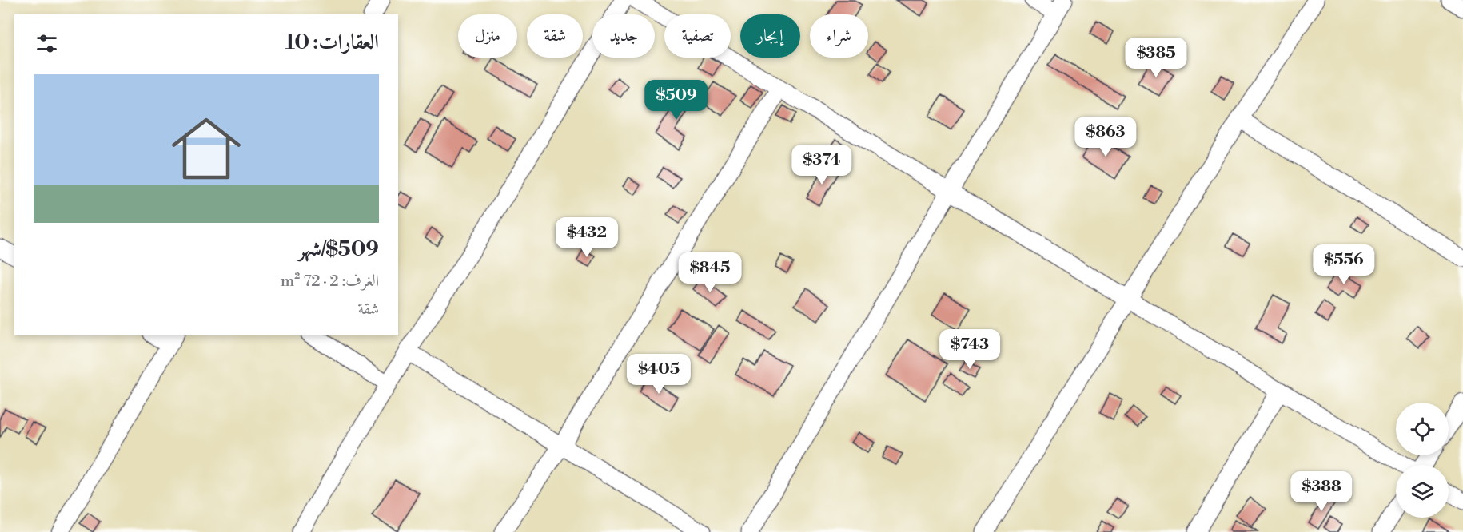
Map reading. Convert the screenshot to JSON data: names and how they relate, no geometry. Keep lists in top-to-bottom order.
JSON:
{
  "page": {
    "chip": [
      "شراء",
      "إيجار",
      "تصفية",
      "جديد",
      "شقة",
      "منزل"
    ],
    "heading": "العقارات: 10",
    "price": [
      "$385",
      "$509",
      "$863",
      "$374",
      "$432",
      "$556",
      "$845",
      "$743",
      "$405",
      "$388"
    ],
    "list": [
      {
        "name": "$509/شهر",
        "note": "الغرف: 2 · 72 m² · شقة"
      }
    ]
  }
}
